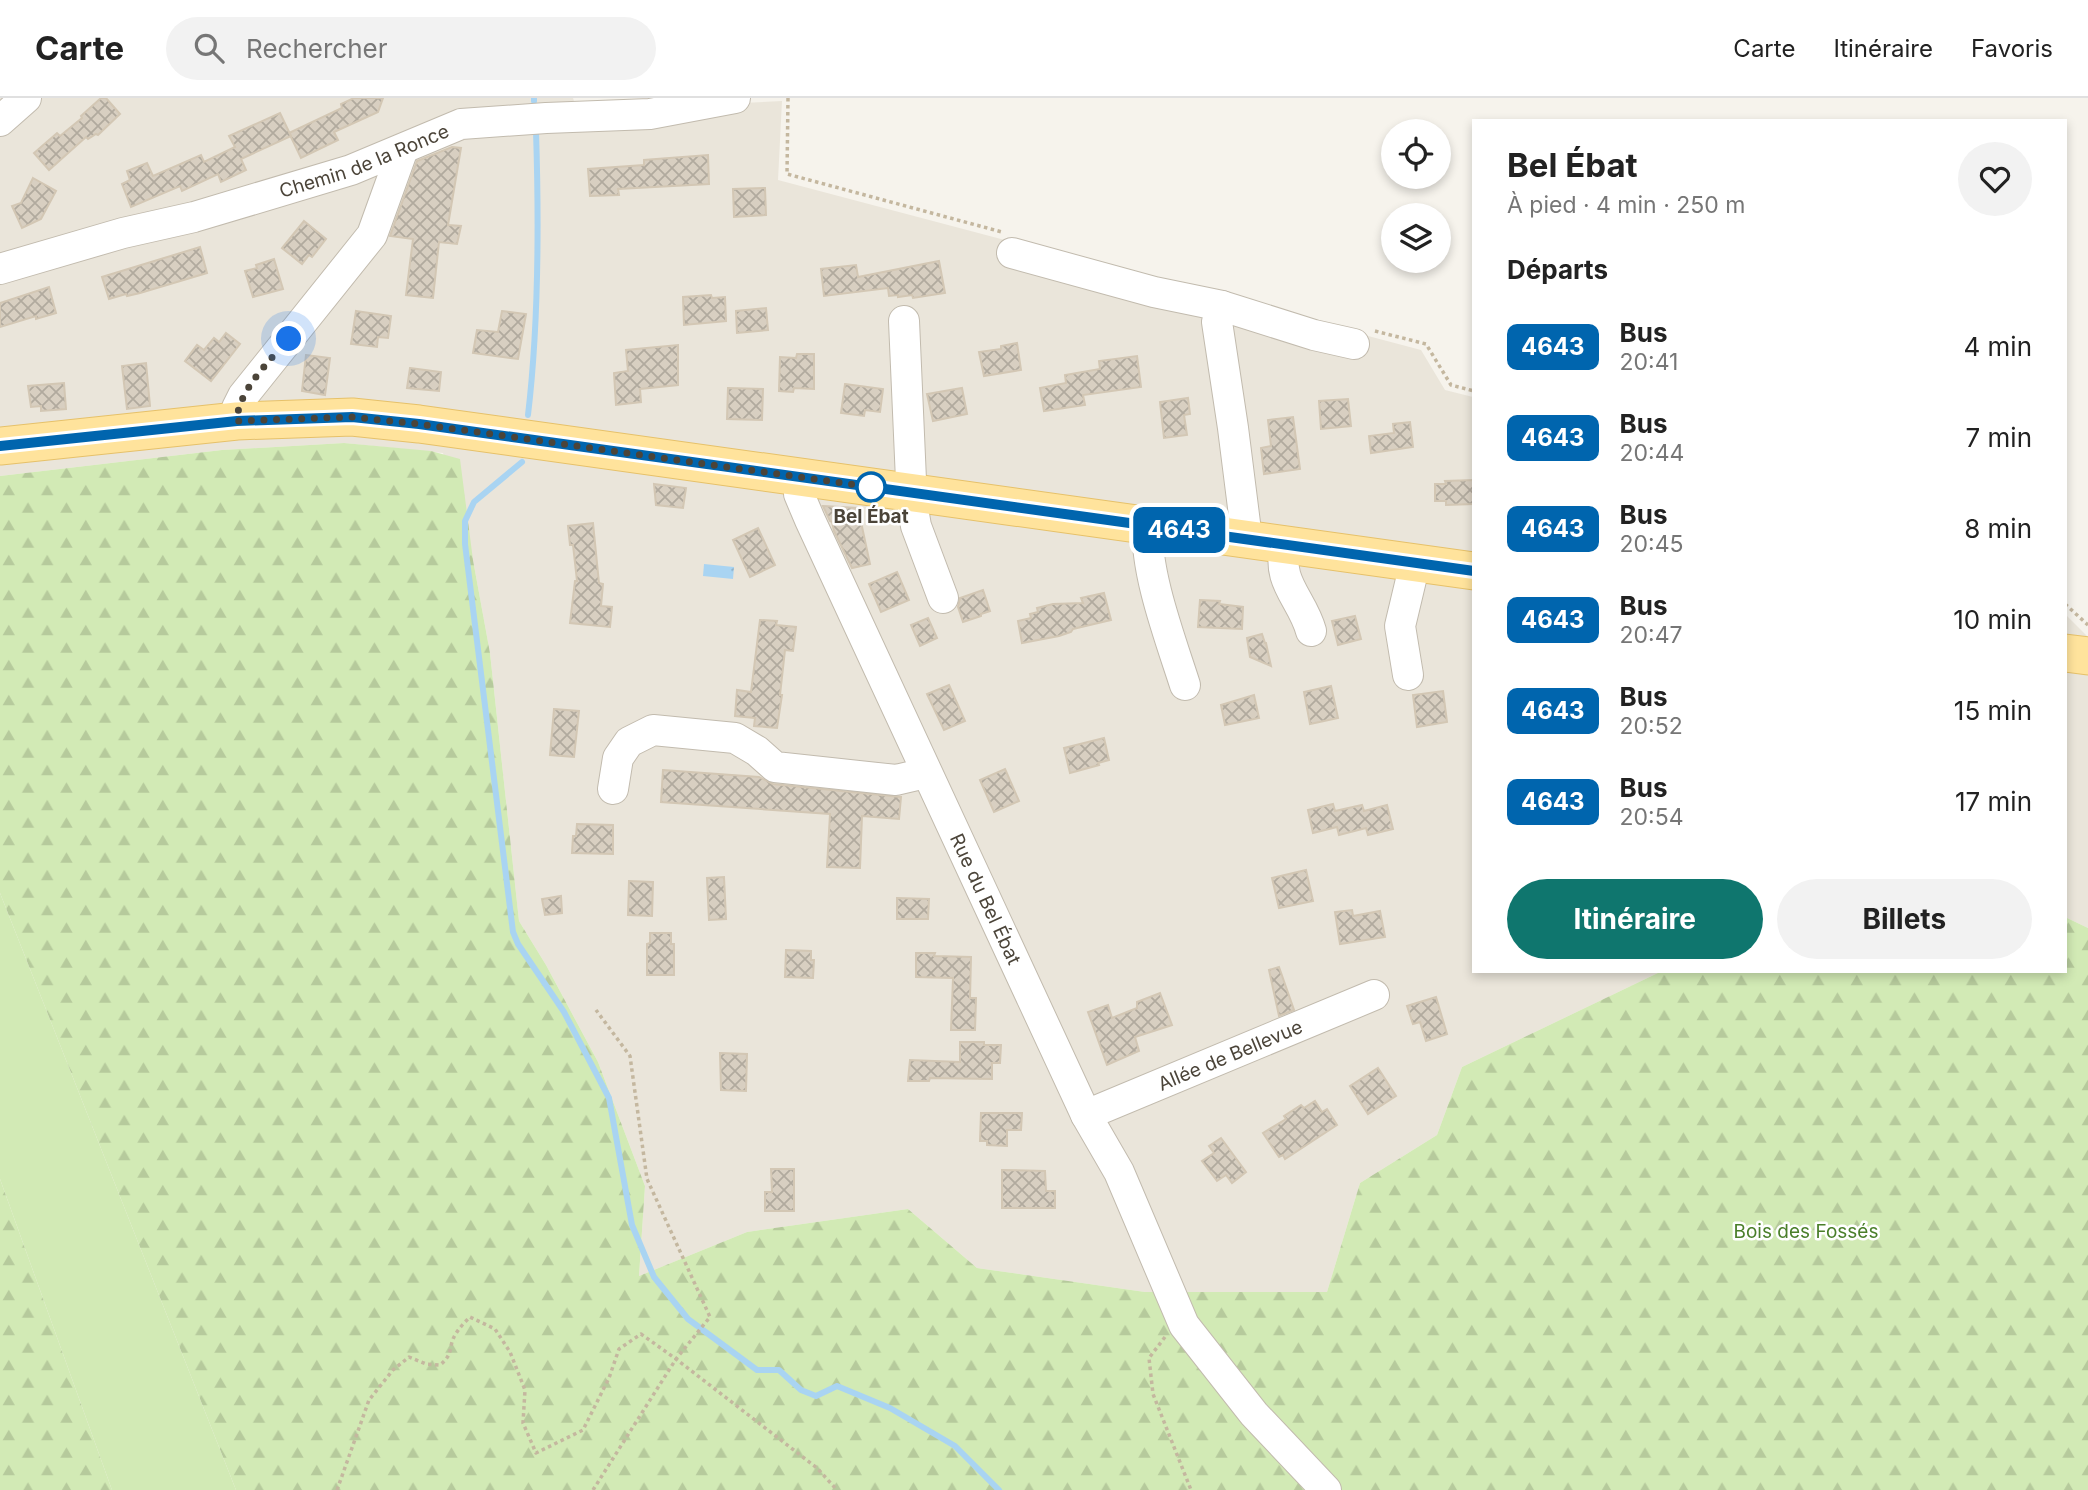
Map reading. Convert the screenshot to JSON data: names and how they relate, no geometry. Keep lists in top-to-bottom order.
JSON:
{
  "streets": {
    "street": ["Chemin de la Ronce", "Rue du Bel Ébat", "Allée de Bellevue"]
  },
  "crossings": [
    ["Rue du Bel Ébat", "Allée de Bellevue"]
  ],
  "parks": ["Bois des Fossés"],
  "places": ["Bel Ébat"],
  "lines": ["bus line 4643"],
  "page": {
    "header": "Carte",
    "search": "Rechercher",
    "nav": ["Carte", "Itinéraire", "Favoris"],
    "on_map": "4643",
    "heading": [
      ["Bel Ébat", "À pied · 4 min · 250 m"],
      "Départs"
    ],
    "list": [
      {
        "mark": "4643",
        "name": "Bus",
        "note": "20:41",
        "value": "4 min"
      },
      {
        "mark": "4643",
        "name": "Bus",
        "note": "20:44",
        "value": "7 min"
      },
      {
        "mark": "4643",
        "name": "Bus",
        "note": "20:45",
        "value": "8 min"
      },
      {
        "mark": "4643",
        "name": "Bus",
        "note": "20:47",
        "value": "10 min"
      },
      {
        "mark": "4643",
        "name": "Bus",
        "note": "20:52",
        "value": "15 min"
      },
      {
        "mark": "4643",
        "name": "Bus",
        "note": "20:54",
        "value": "17 min"
      }
    ],
    "buttons": ["Itinéraire", "Billets"]
  }
}
